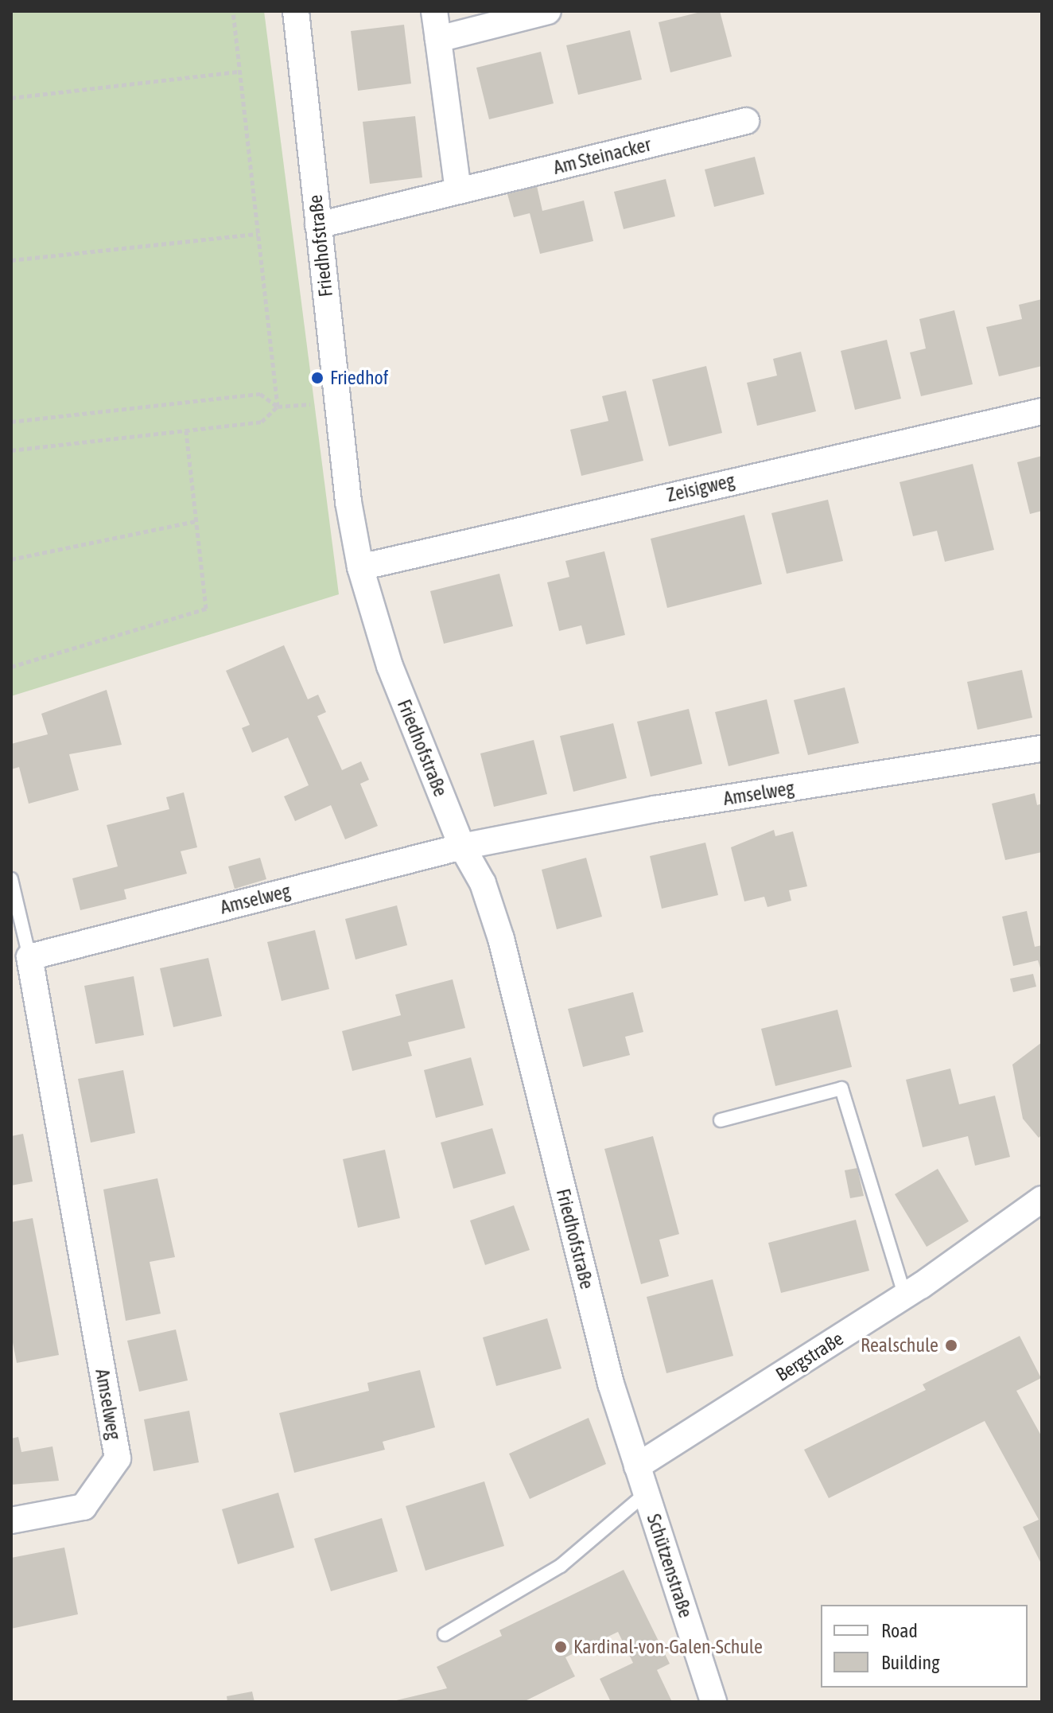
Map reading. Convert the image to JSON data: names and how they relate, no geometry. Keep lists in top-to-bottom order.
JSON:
{
  "streets": {
    "street": [
      "Am Steinacker",
      "Friedhofstraße",
      "Zeisigweg",
      "Amselweg",
      "Bergstraße",
      "Schützenstraße"
    ]
  },
  "crossings": [
    ["Am Steinacker", "Friedhofstraße"],
    ["Friedhofstraße", "Zeisigweg"],
    ["Friedhofstraße", "Amselweg"],
    ["Friedhofstraße", "Bergstraße"],
    ["Friedhofstraße", "Schützenstraße"],
    ["Bergstraße", "Schützenstraße"]
  ],
  "places": ["Friedhof", "Realschule", "Kardinal-von-Galen-Schule"],
  "legend": ["Road", "Building"]
}
